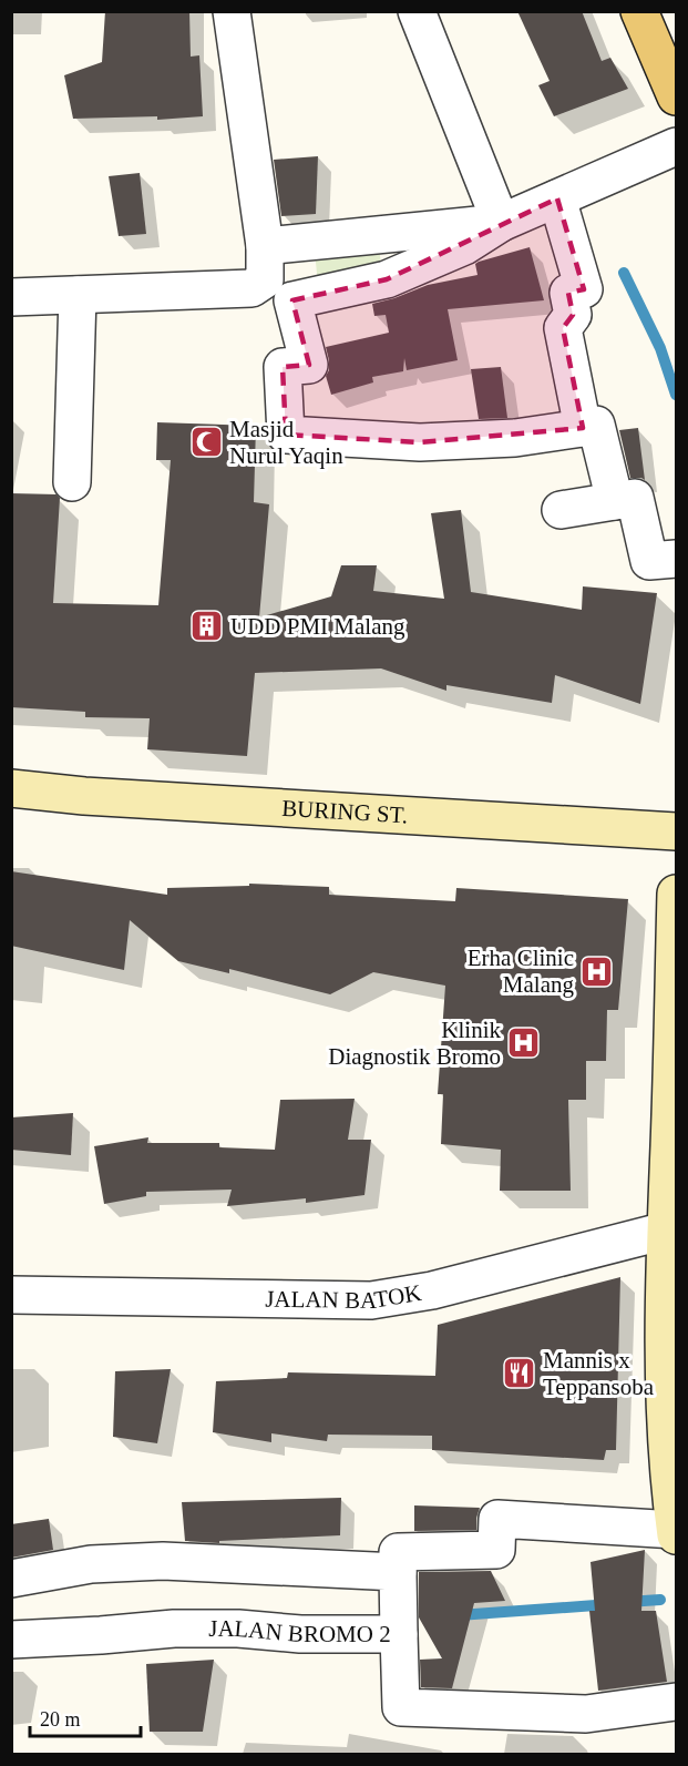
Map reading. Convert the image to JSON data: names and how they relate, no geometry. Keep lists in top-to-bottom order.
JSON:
{
  "streets": {
    "street": ["BURING ST.", "JALAN BATOK", "JALAN BROMO 2"]
  },
  "places": {
    "mosque": ["Masjid Nurul Yaqin"],
    "building": ["UDD PMI Malang"],
    "hospital": ["Erha Clinic Malang", "Klinik Diagnostik Bromo"],
    "restaurant": ["Mannis x Teppansoba"]
  },
  "scale_bar": "20 m"
}
